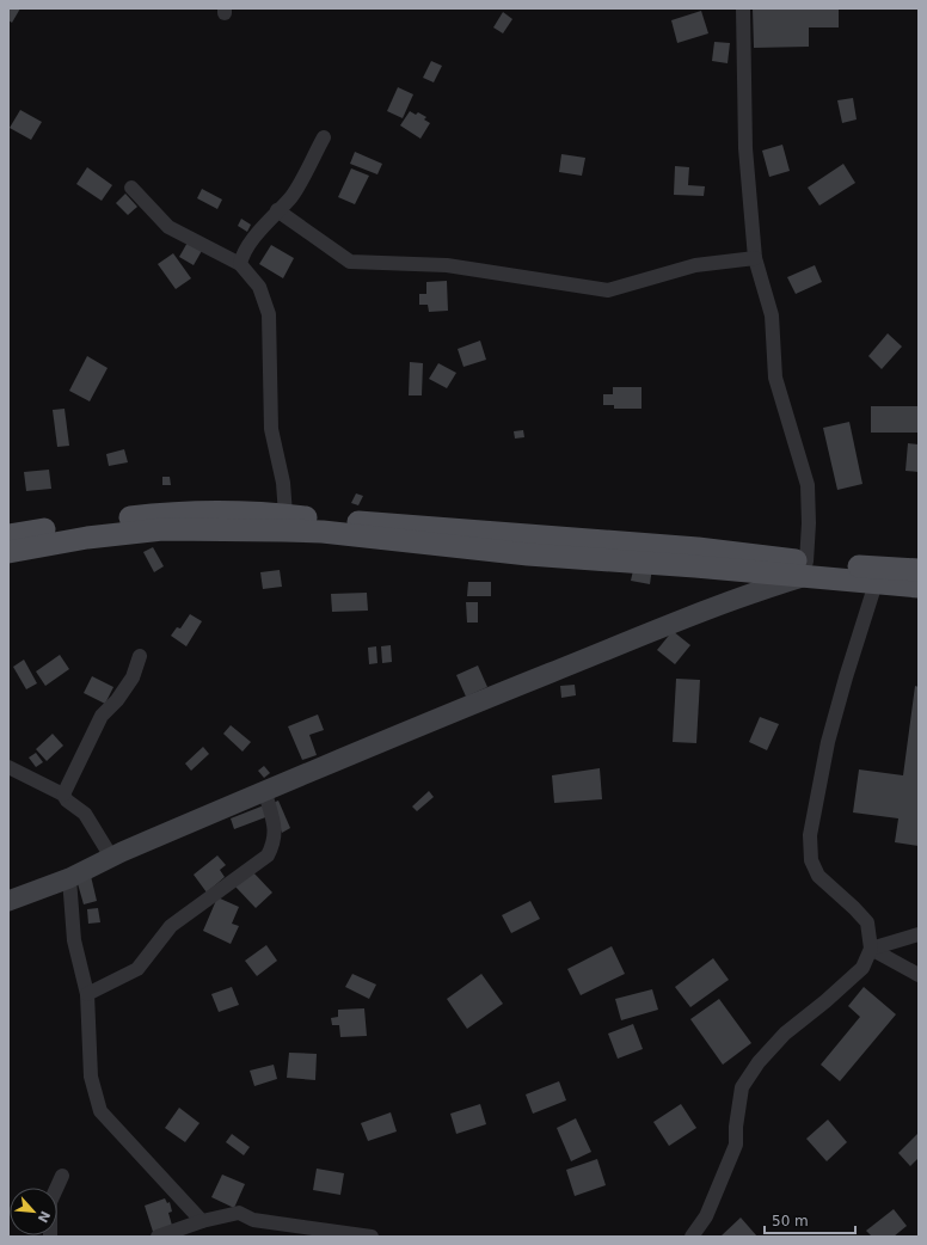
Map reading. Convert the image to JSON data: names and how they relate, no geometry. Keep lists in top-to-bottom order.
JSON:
{
  "scale_bar": "50 m",
  "north": "bottom right"
}
